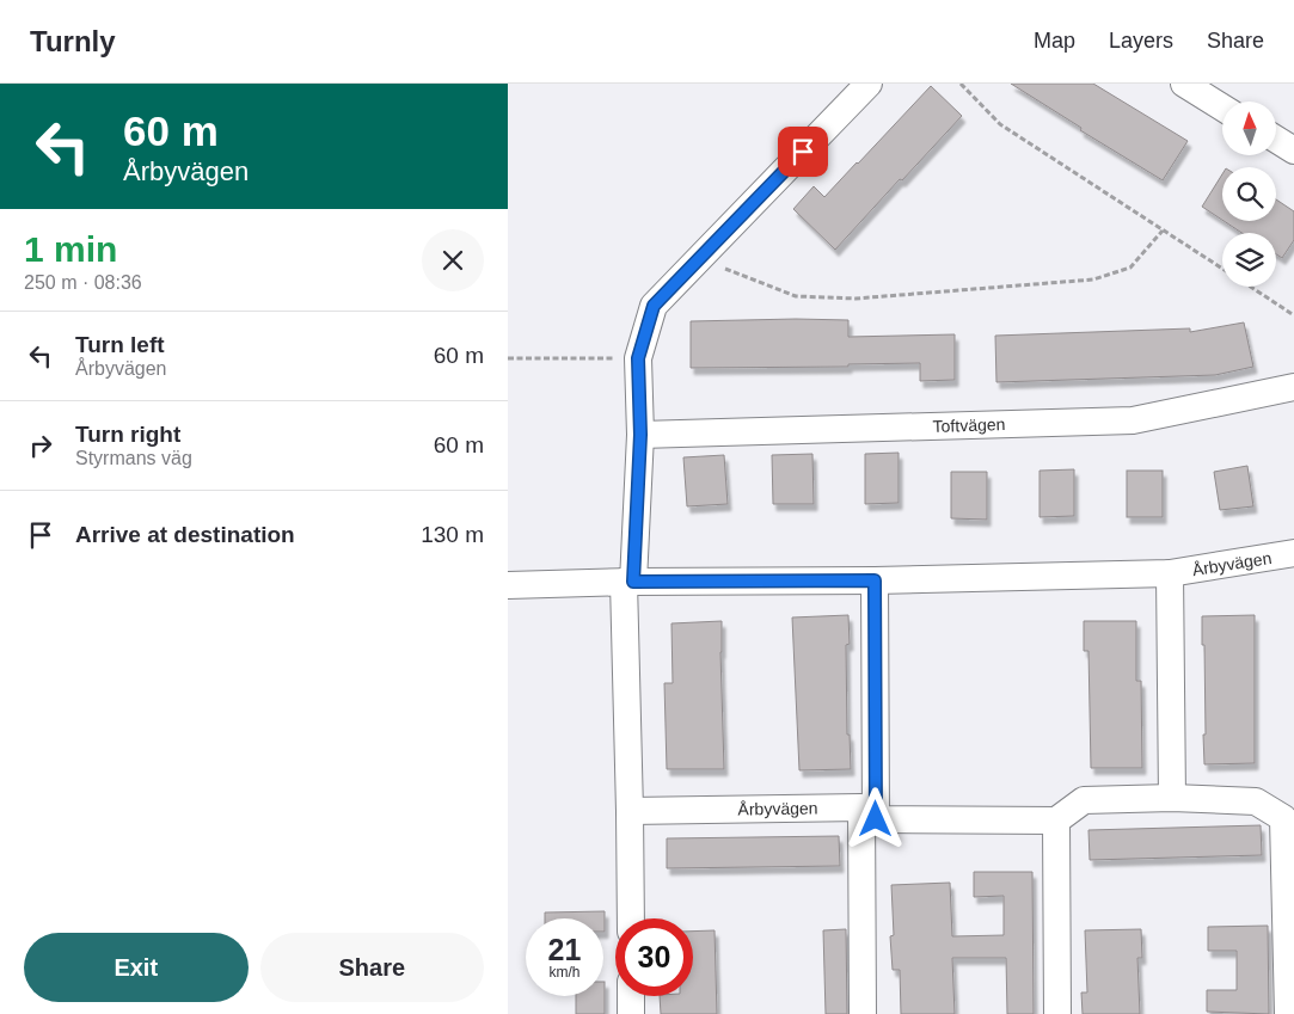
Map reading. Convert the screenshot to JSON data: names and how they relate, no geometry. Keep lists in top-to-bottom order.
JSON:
{
  "streets": {
    "street": ["Toftvägen", "Årbyvägen"]
  },
  "north": "top",
  "page": {
    "header": "Turnly",
    "nav": ["Map", "Layers", "Share"],
    "turn": ["60 m", "Årbyvägen"],
    "heading": ["1 min", "250 m · 08:36"],
    "list": [
      {
        "name": "Turn left",
        "note": "Årbyvägen",
        "value": "60 m"
      },
      {
        "name": "Turn right",
        "note": "Styrmans väg",
        "value": "60 m"
      },
      {
        "name": "Arrive at destination",
        "value": "130 m"
      }
    ],
    "speed": "21 km/h",
    "limit": "30",
    "buttons": ["Exit", "Share"]
  }
}
